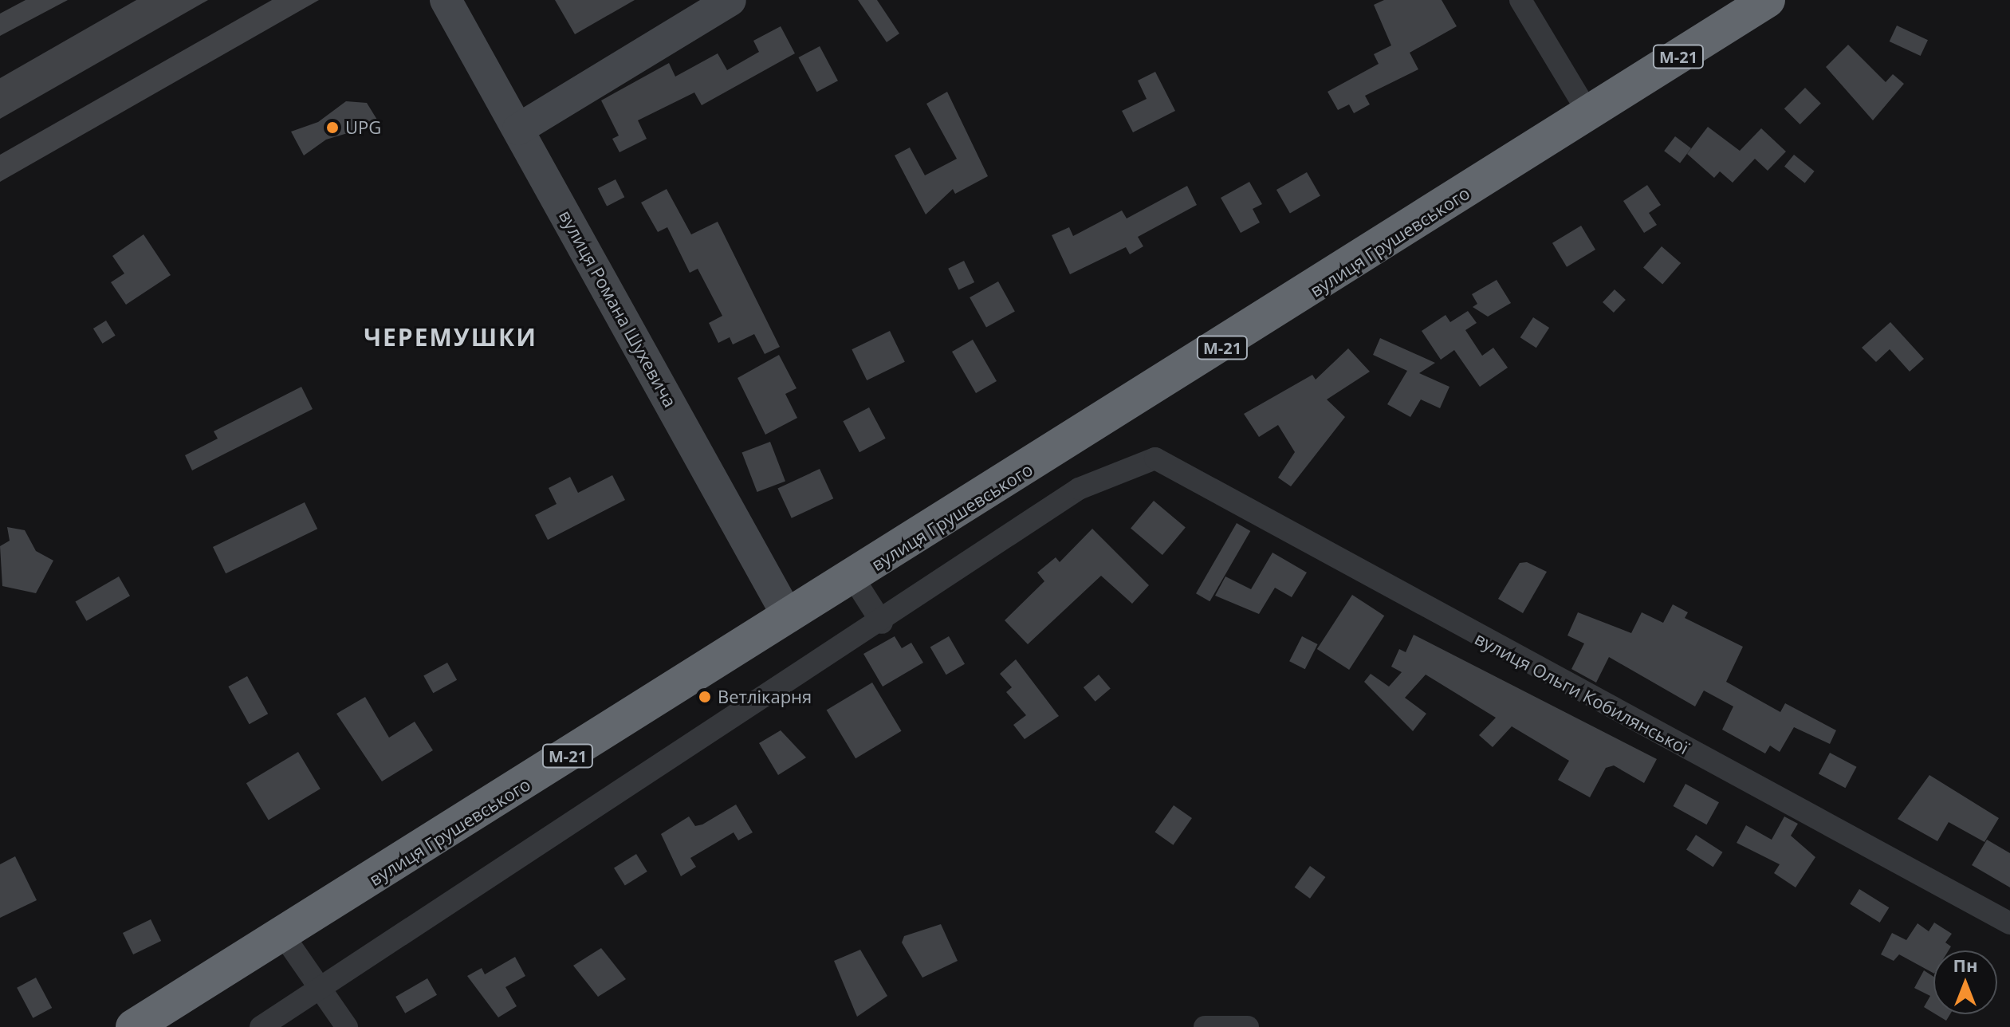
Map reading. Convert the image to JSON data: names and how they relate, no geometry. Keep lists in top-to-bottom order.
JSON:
{
  "streets": {
    "highway": ["М-21", "вулиця Грушевського"],
    "street": ["вулиця Романа Шухевича", "вулиця Ольги Кобилянської"]
  },
  "crossings": [
    ["вулиця Грушевського", "вулиця Романа Шухевича"]
  ],
  "districts": ["ЧЕРЕМУШКИ"],
  "places": ["UPG", "Ветлікарня"],
  "north": "top"
}
